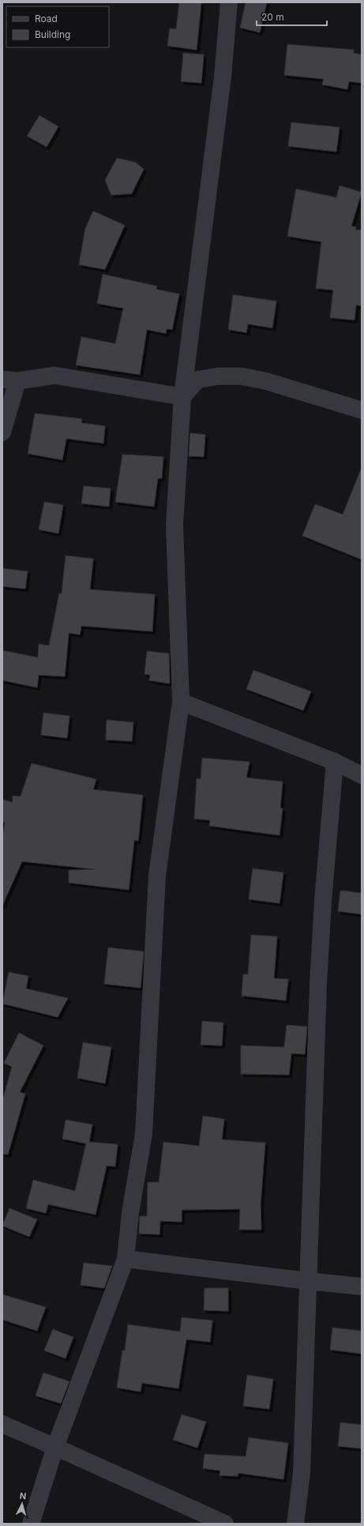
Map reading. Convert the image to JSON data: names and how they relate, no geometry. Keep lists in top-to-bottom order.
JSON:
{
  "legend": ["Road", "Building"],
  "scale_bar": "20 m",
  "north": "top"
}
